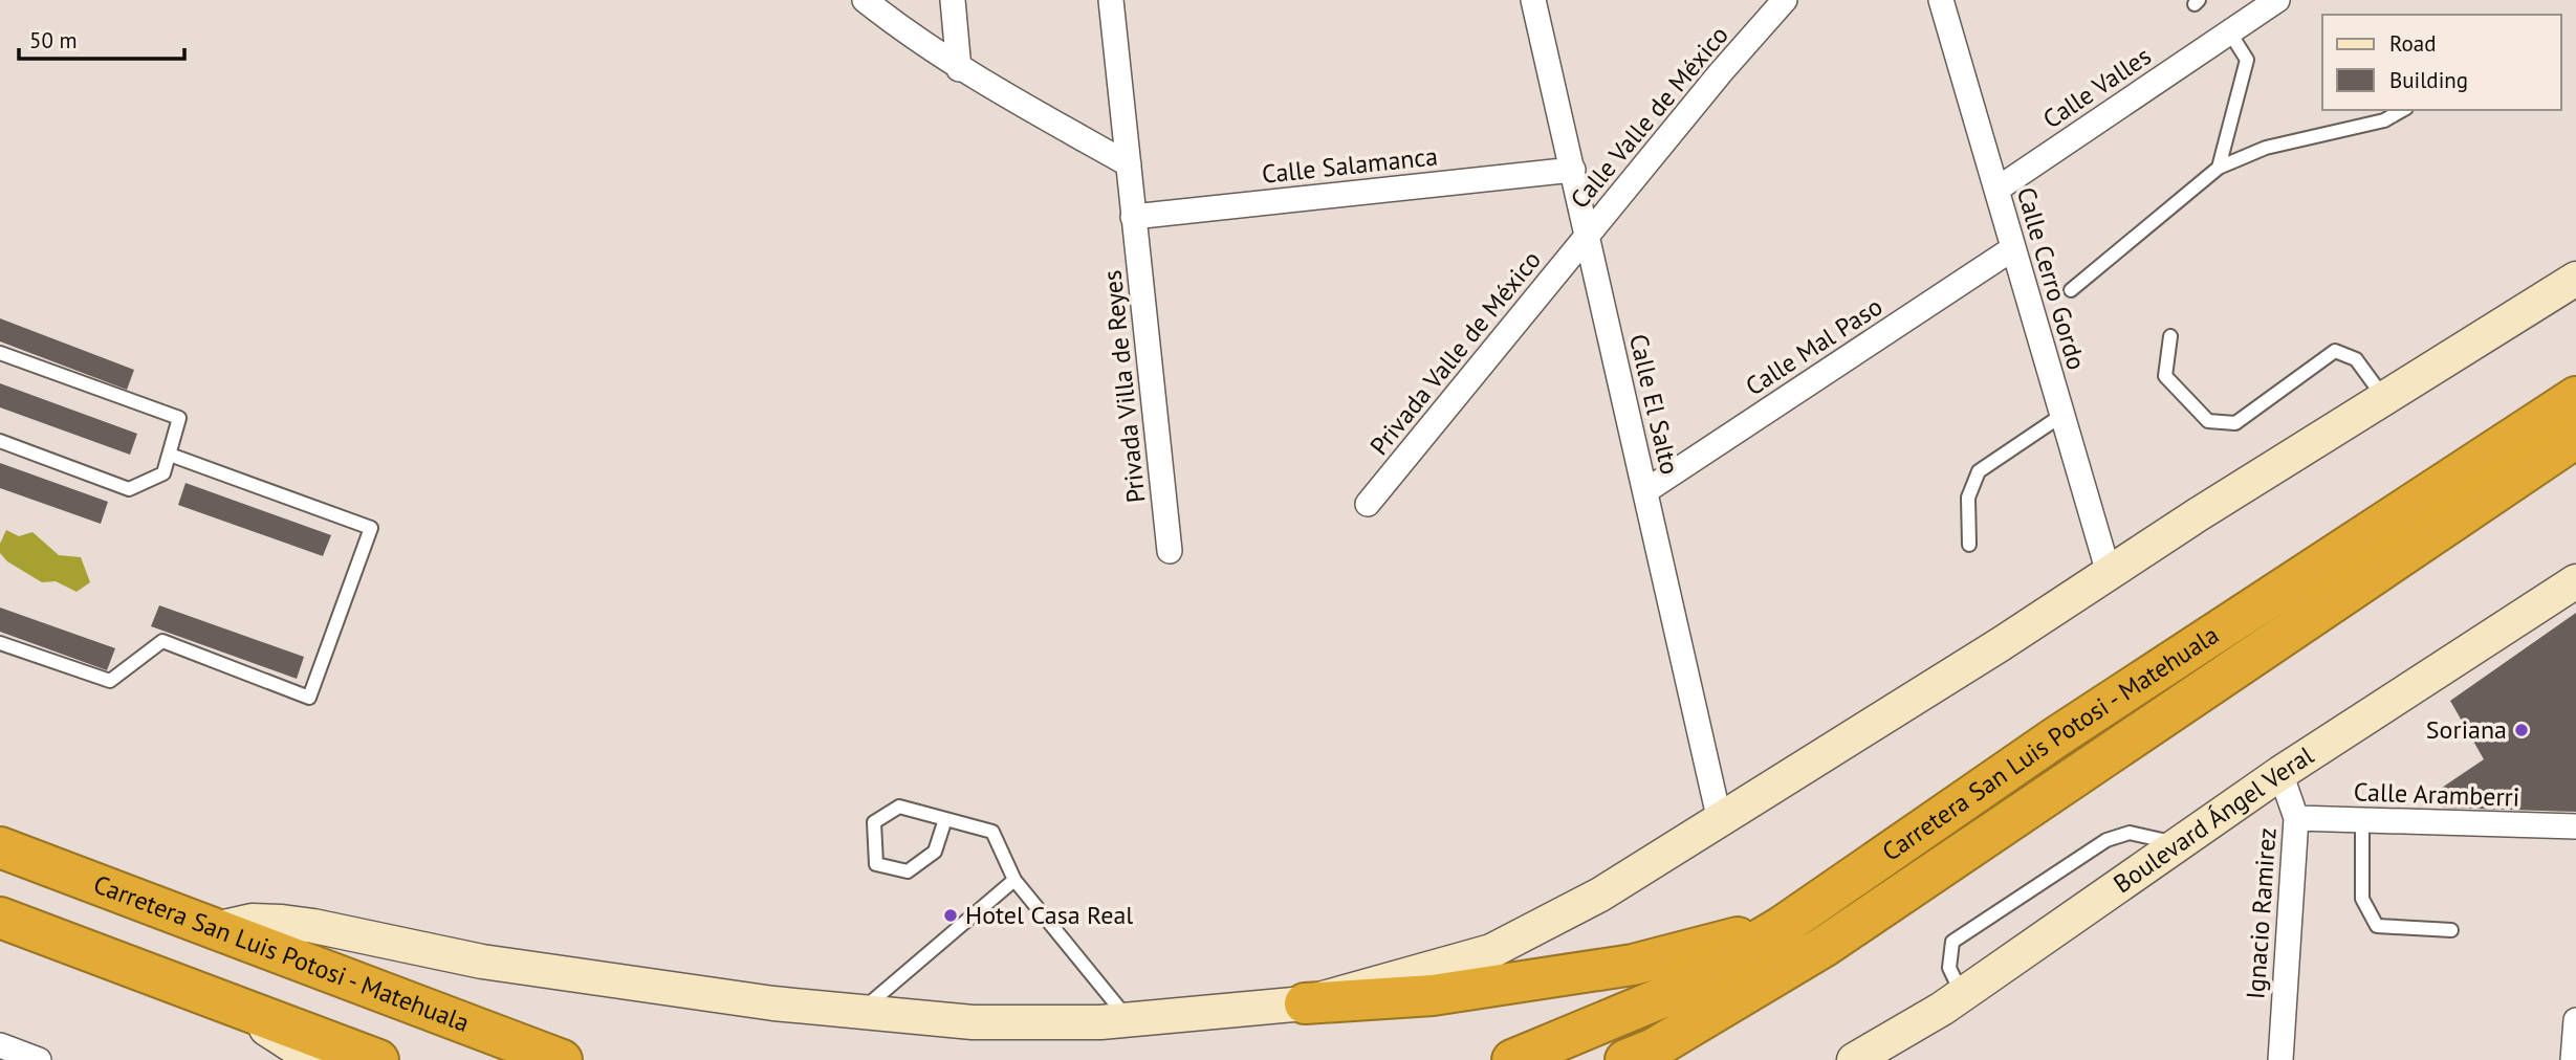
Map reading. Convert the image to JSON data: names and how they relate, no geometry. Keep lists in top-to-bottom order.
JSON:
{
  "streets": {
    "highway": ["Carretera San Luis Potosi - Matehuala"],
    "street": [
      "Calle Valles",
      "Calle Valle de México",
      "Calle Salamanca",
      "Calle Cerro Gordo",
      "Calle Mal Paso",
      "Privada Valle de México",
      "Privada Villa de Reyes",
      "Calle El Salto",
      "Calle Aramberri",
      "Boulevard Ángel Veral",
      "Ignacio Ramirez"
    ]
  },
  "crossings": [
    ["Calle Valles", "Calle Cerro Gordo"],
    ["Calle Valle de México", "Privada Valle de México"],
    ["Calle Valle de México", "Calle El Salto"],
    ["Calle Salamanca", "Privada Villa de Reyes"],
    ["Calle Salamanca", "Calle El Salto"],
    ["Calle Cerro Gordo", "Calle Mal Paso"],
    ["Calle Mal Paso", "Calle El Salto"],
    ["Privada Valle de México", "Calle El Salto"],
    ["Calle Aramberri", "Ignacio Ramirez"],
    ["Boulevard Ángel Veral", "Ignacio Ramirez"]
  ],
  "places": ["Soriana", "Hotel Casa Real"],
  "legend": ["Road", "Building"],
  "scale_bar": "50 m"
}
